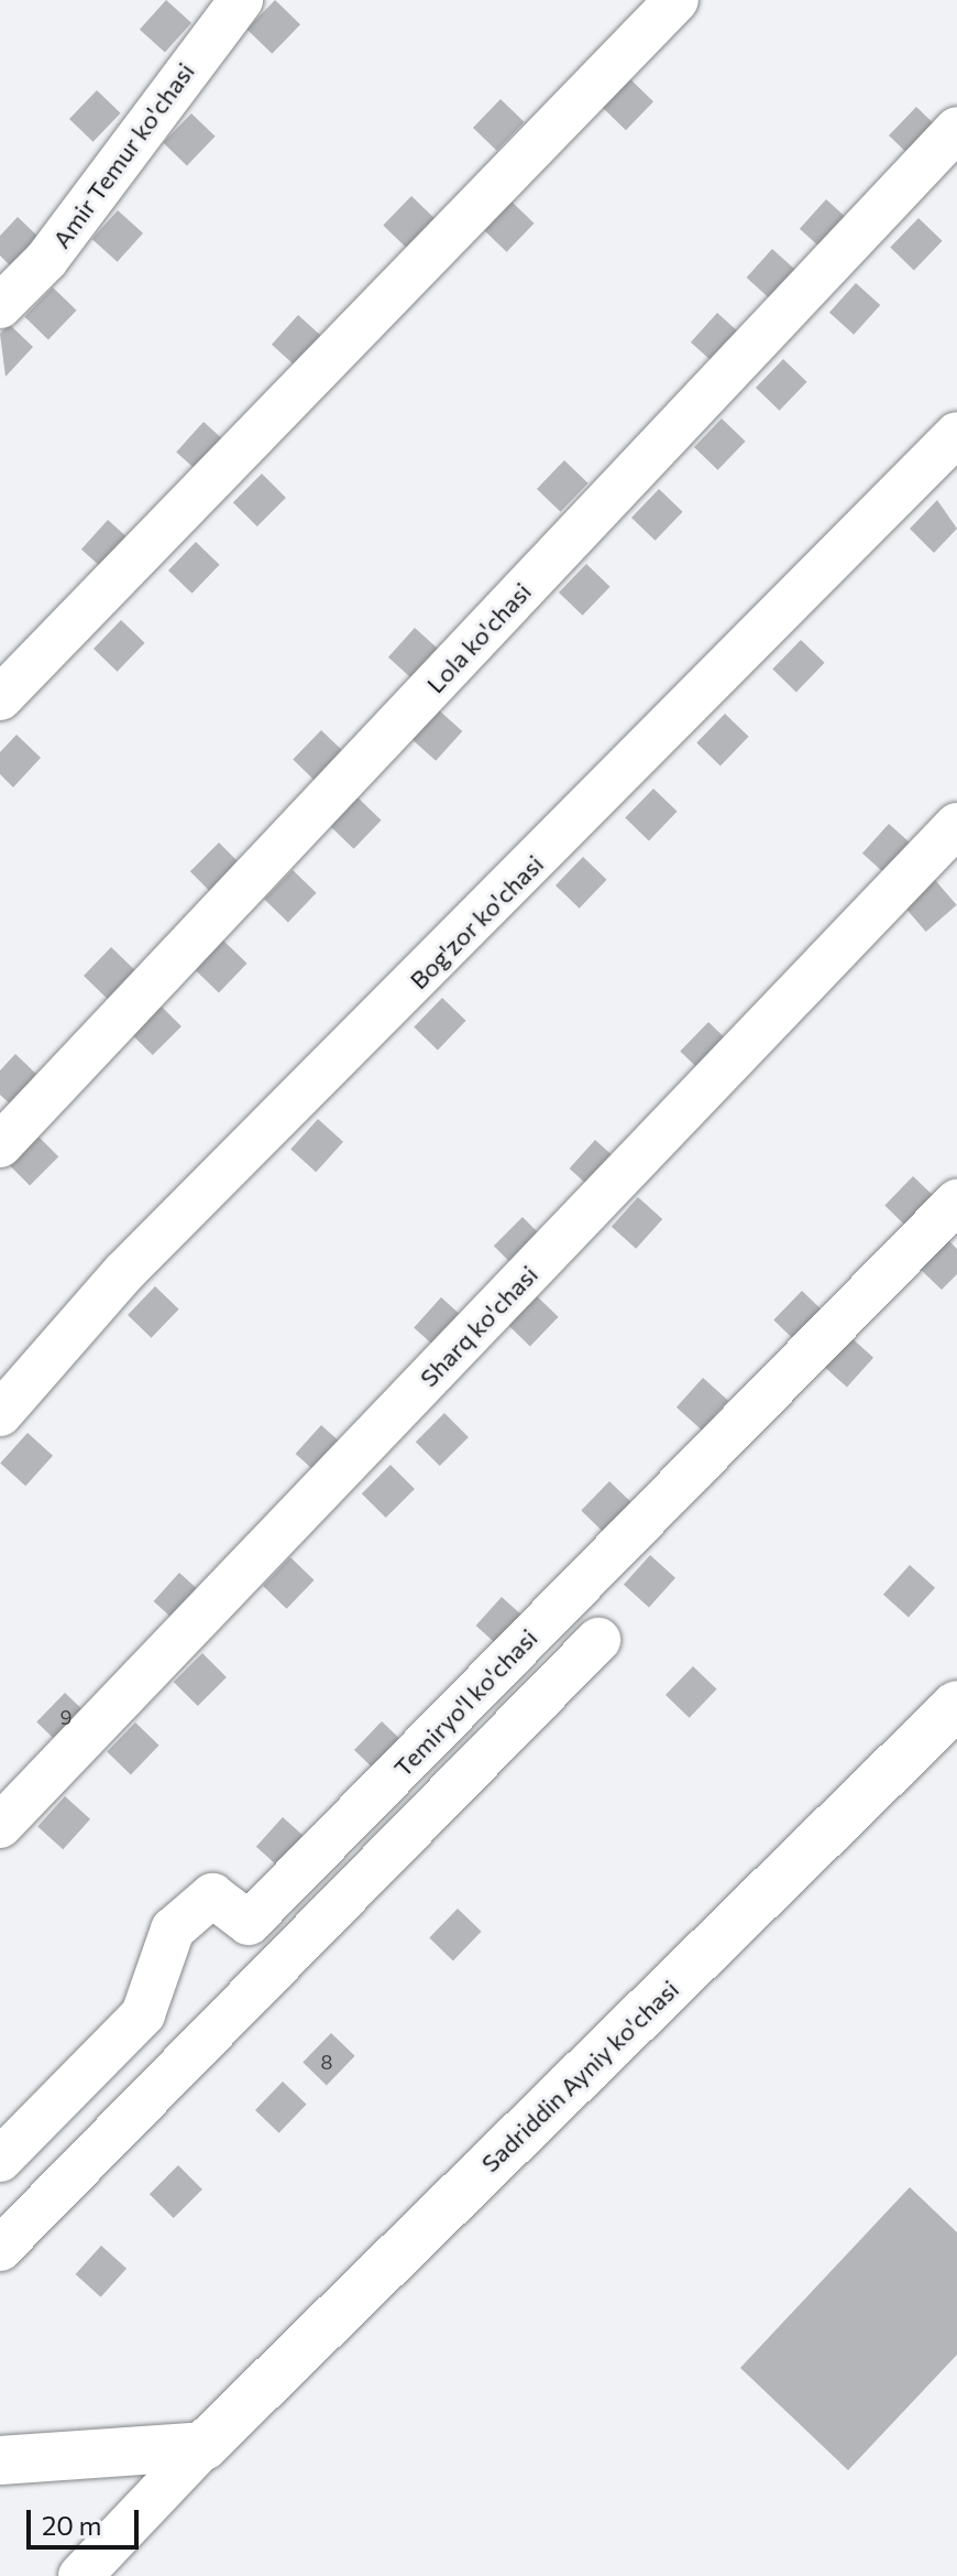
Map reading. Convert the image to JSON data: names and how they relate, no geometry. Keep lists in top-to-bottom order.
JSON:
{
  "streets": {
    "street": [
      "Amir Temur ko'chasi",
      "Lola ko'chasi",
      "Bog'zor ko'chasi",
      "Sharq ko'chasi",
      "Temiryo'l ko'chasi",
      "Sadriddin Ayniy ko'chasi"
    ]
  },
  "house_numbers": ["9", "8"],
  "scale_bar": "20 m"
}
